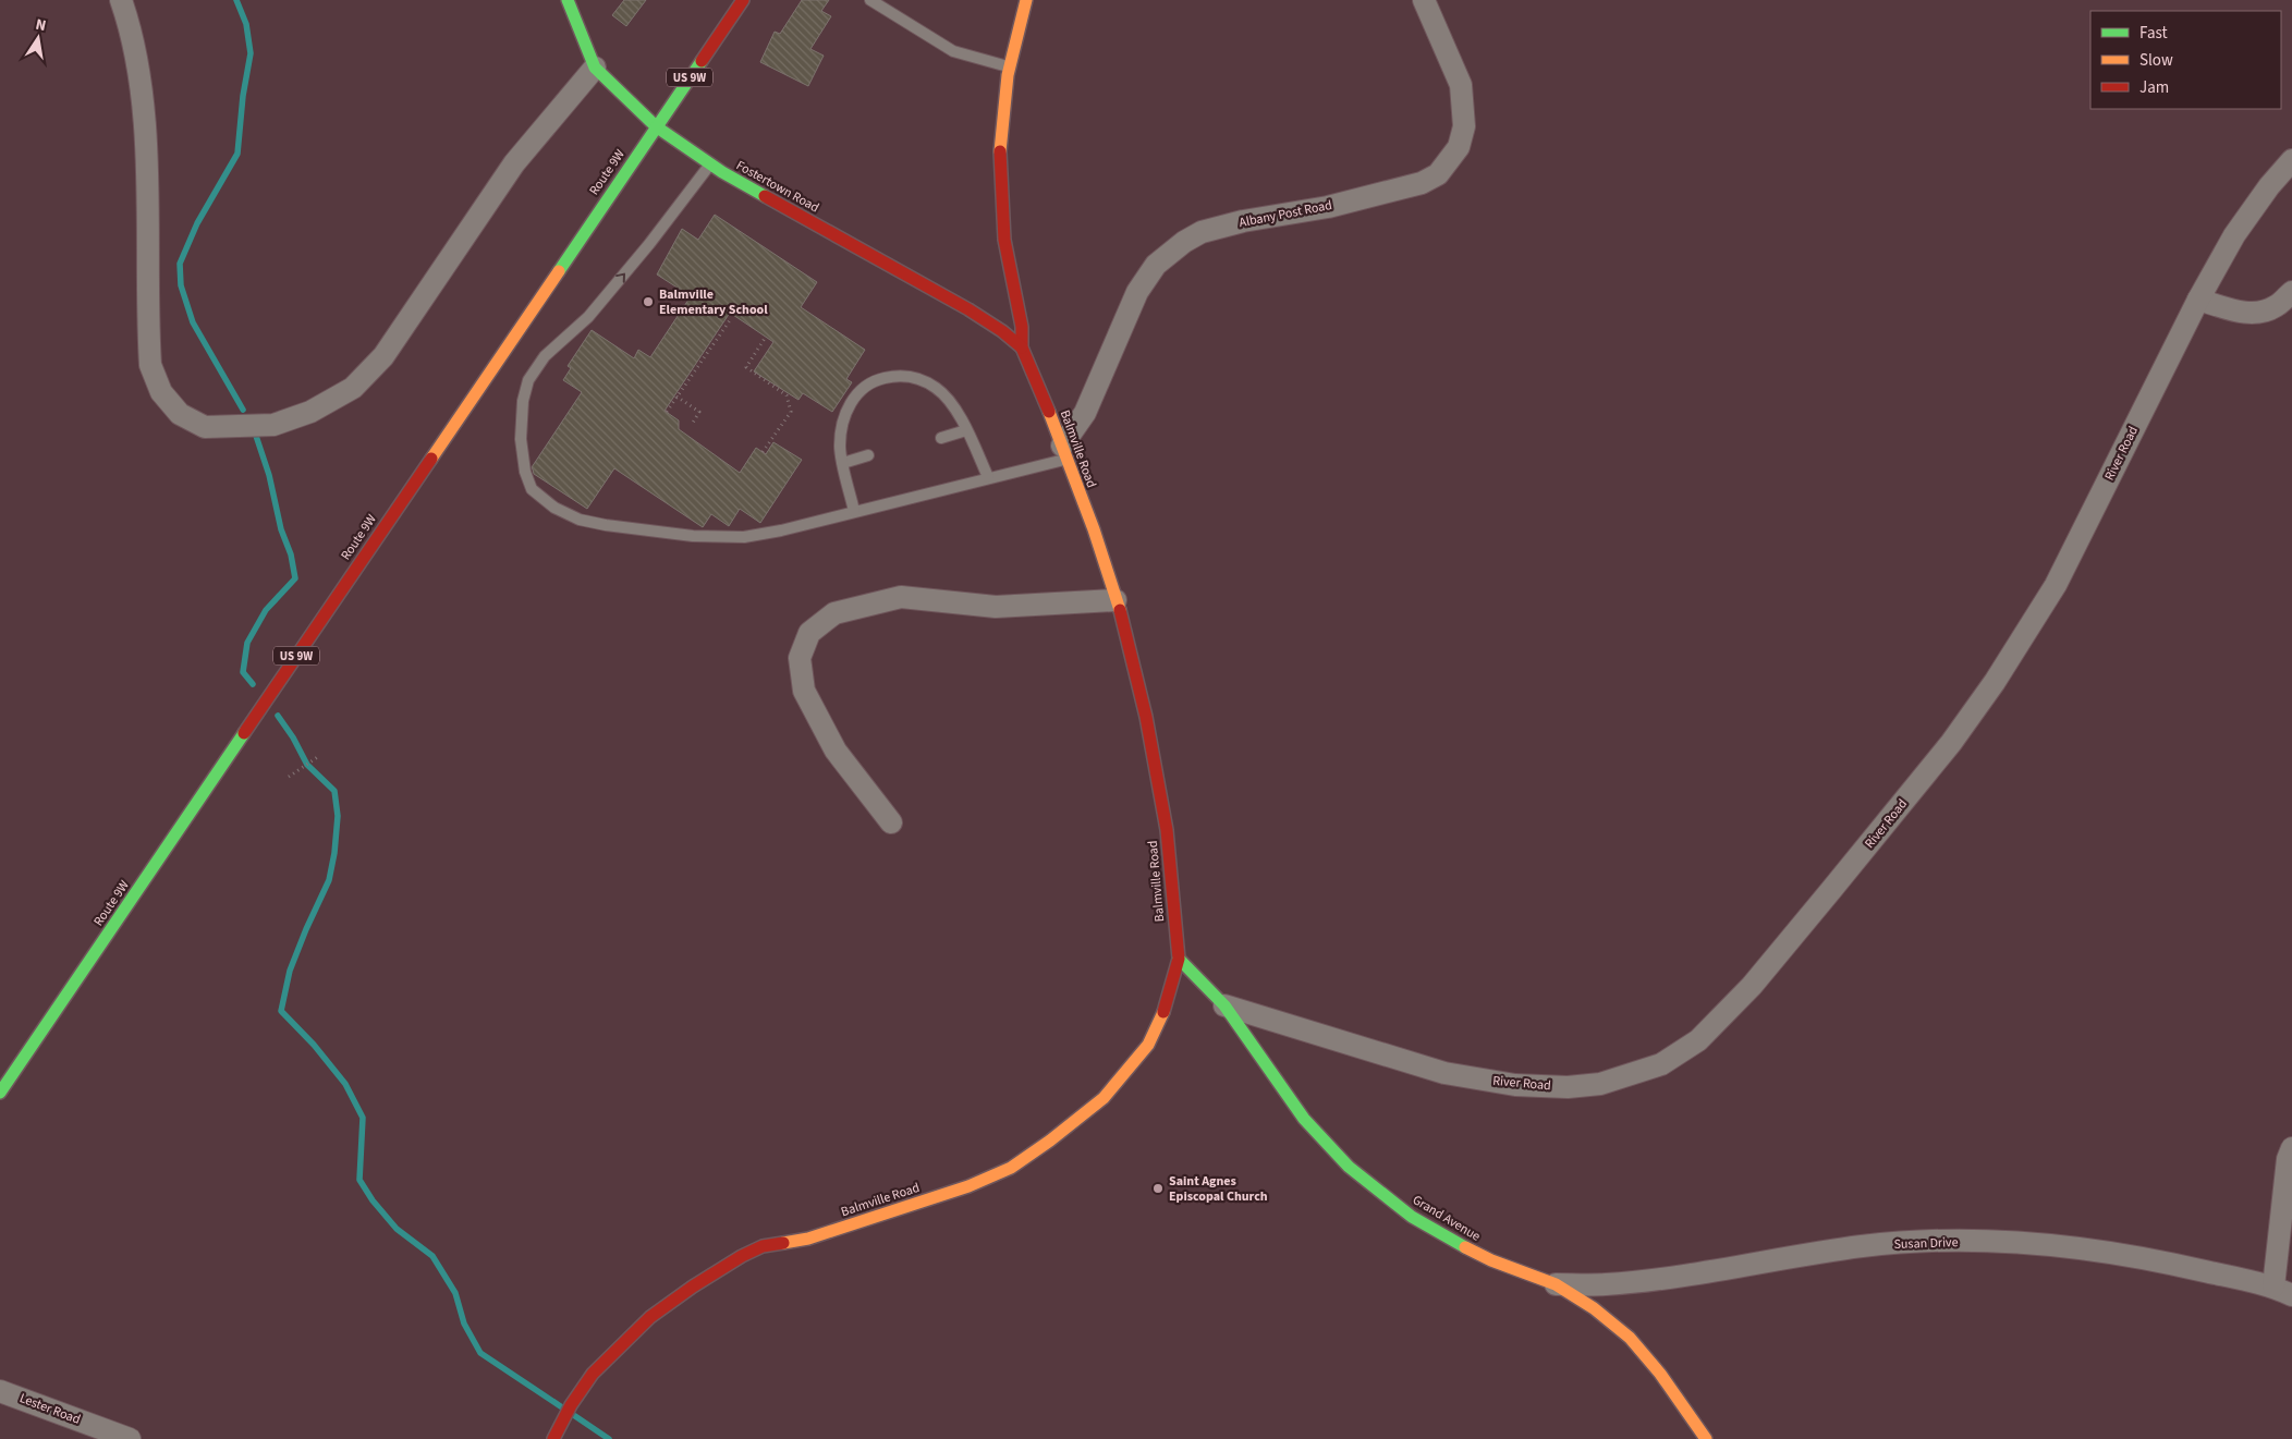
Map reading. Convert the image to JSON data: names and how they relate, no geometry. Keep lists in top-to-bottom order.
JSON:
{
  "streets": {
    "main road": [
      "US 9W",
      "Route 9W",
      "Fostertown Road",
      "Balmville Road",
      "Grand Avenue"
    ],
    "street": [
      "Albany Post Road",
      "River Road",
      "Susan Drive",
      "Lester Road"
    ]
  },
  "crossings": [
    ["Route 9W", "Fostertown Road"],
    ["Fostertown Road", "Balmville Road"],
    ["Albany Post Road", "Balmville Road"],
    ["Balmville Road", "Grand Avenue"],
    ["River Road", "Grand Avenue"],
    ["Grand Avenue", "Susan Drive"]
  ],
  "places": ["Balmville Elementary School", "Saint Agnes Episcopal Church"],
  "legend": ["Fast", "Slow", "Jam"],
  "north": "top"
}
